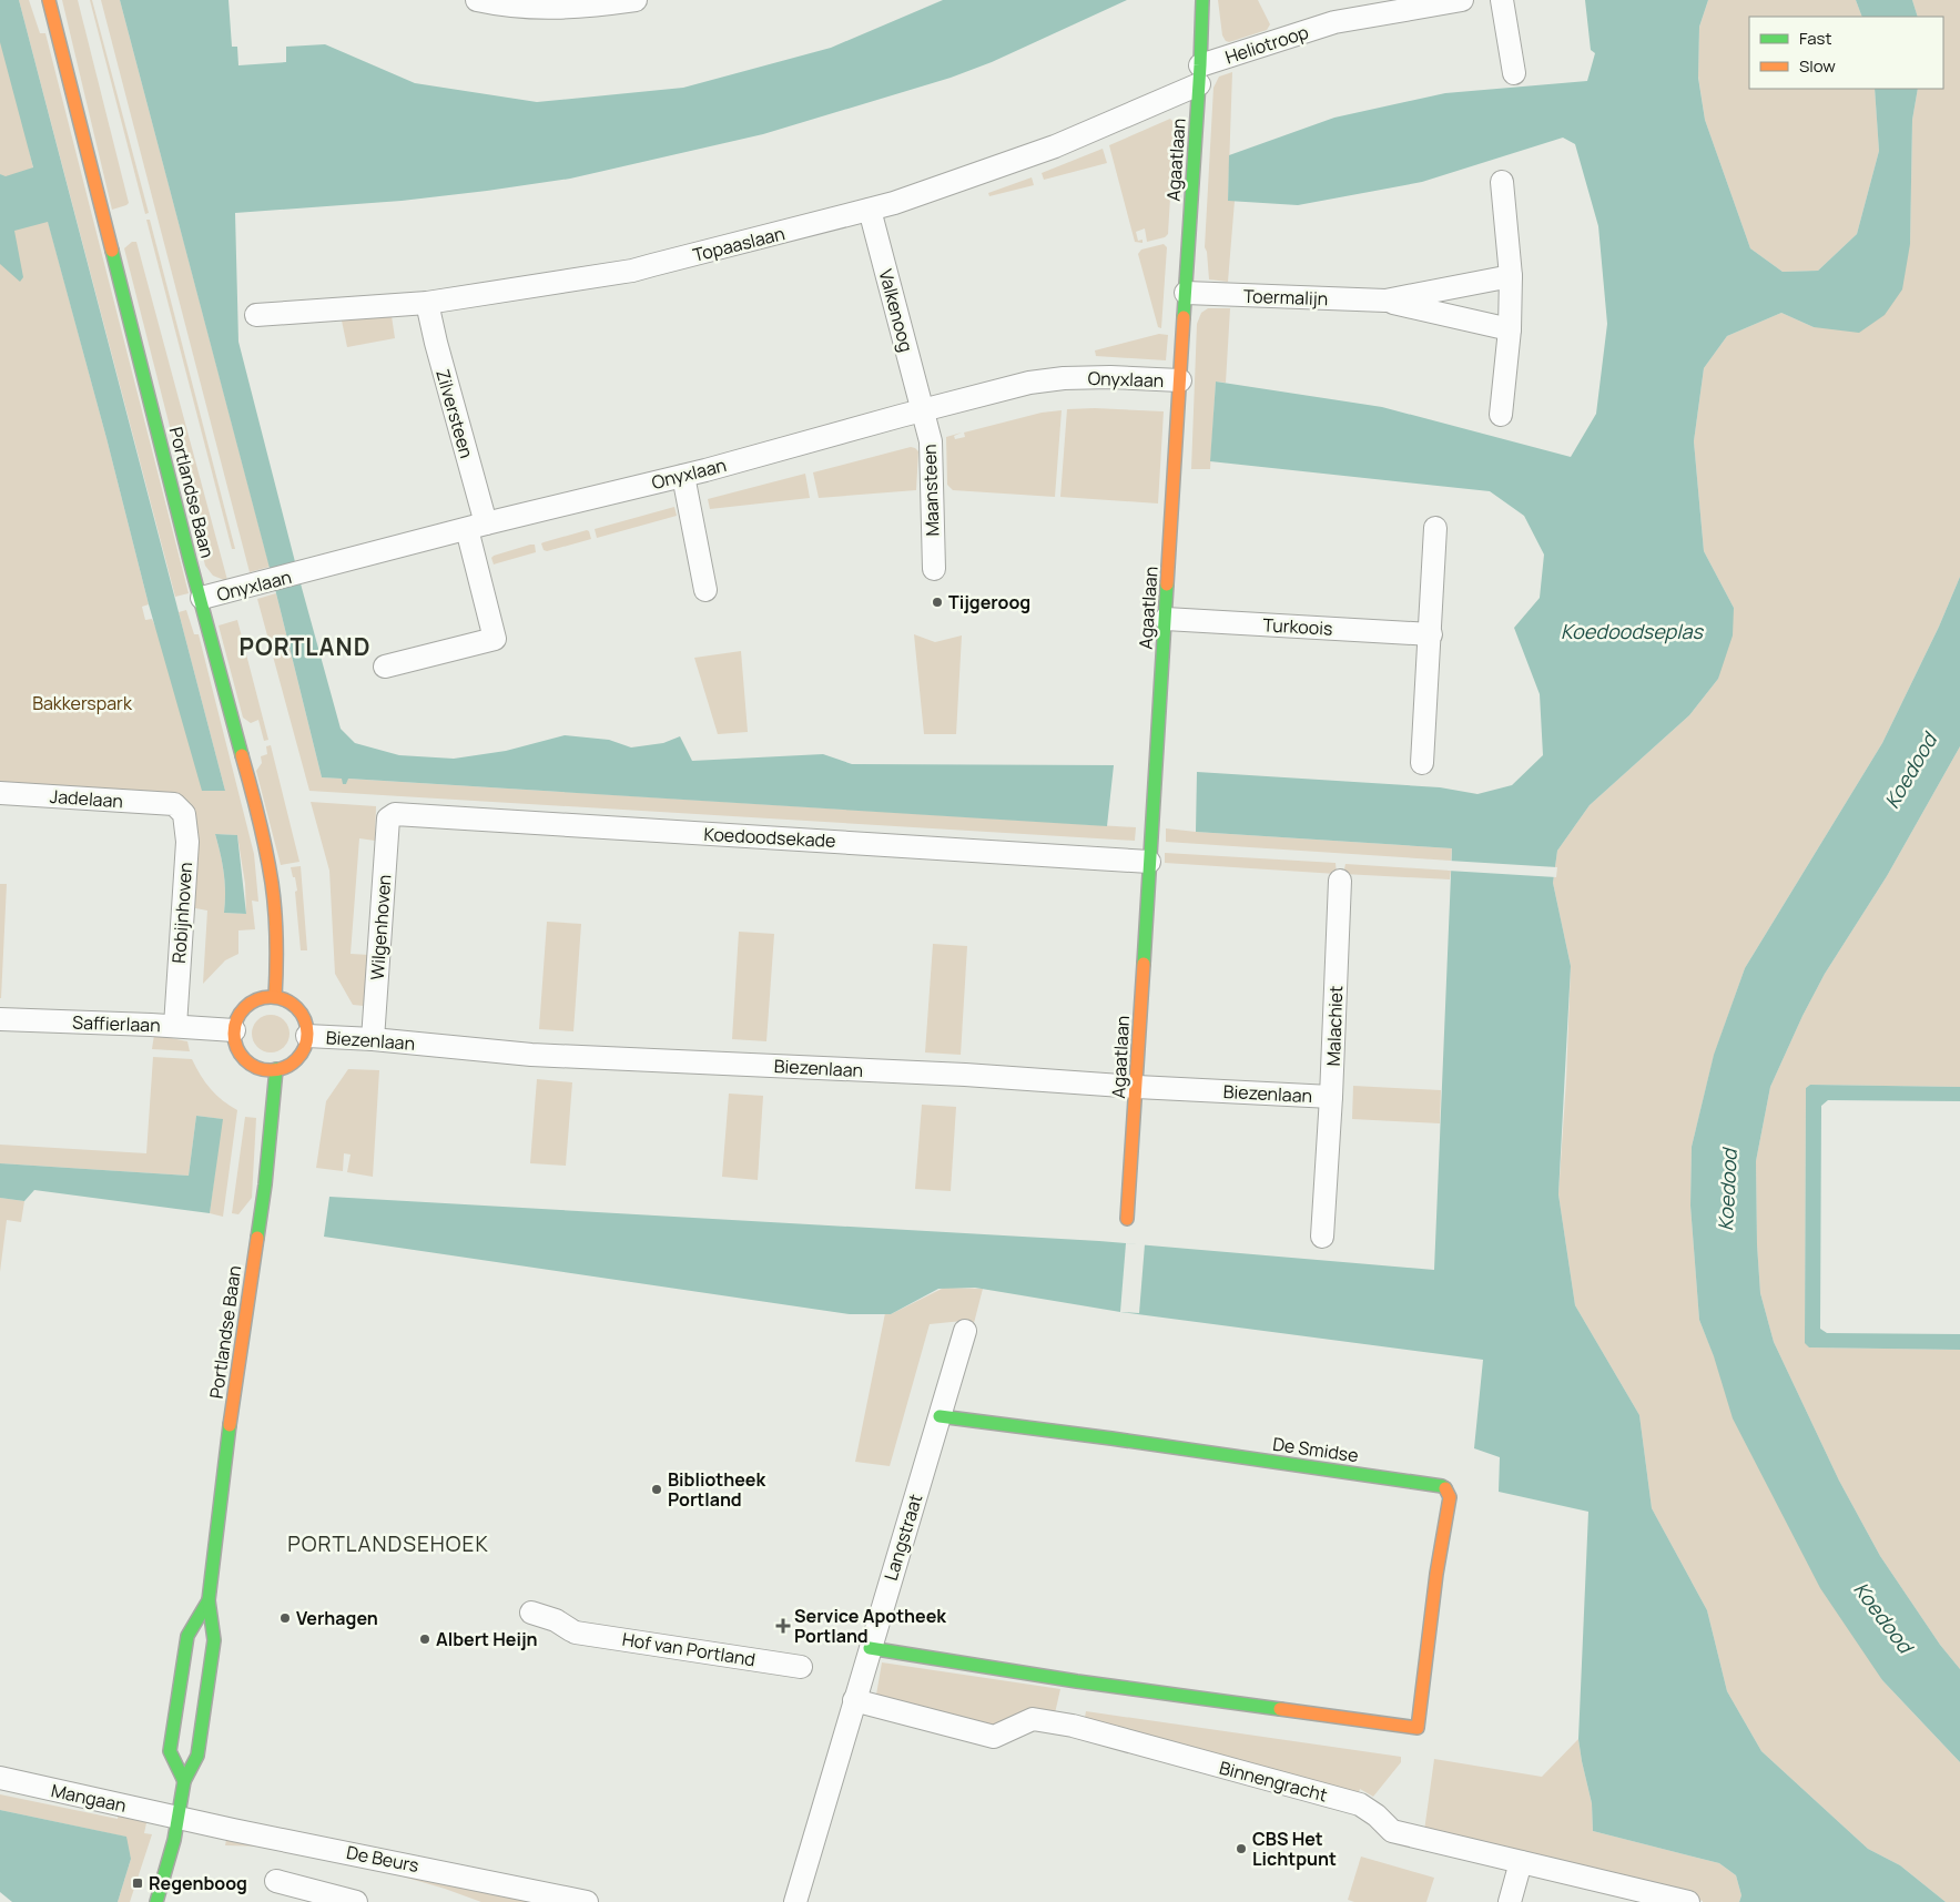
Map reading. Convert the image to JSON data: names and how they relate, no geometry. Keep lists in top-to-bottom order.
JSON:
{
  "streets": {
    "street": [
      "Heliotroop",
      "Agaatlaan",
      "Topaaslaan",
      "Toermalijn",
      "Valkenoog",
      "Onyxlaan",
      "Zilversteen",
      "Maansteen",
      "Portlandse Baan",
      "Turkoois",
      "Jadelaan",
      "Koedoodsekade",
      "Robijnhoven",
      "Wilgenhoven",
      "Saffierlaan",
      "Malachiet",
      "Biezenlaan",
      "De Smidse",
      "Langstraat",
      "Hof van Portland",
      "Binnengracht",
      "Mangaan",
      "De Beurs"
    ]
  },
  "crossings": [
    ["Heliotroop", "Agaatlaan"],
    ["Heliotroop", "Topaaslaan"],
    ["Agaatlaan", "Topaaslaan"],
    ["Agaatlaan", "Toermalijn"],
    ["Agaatlaan", "Onyxlaan"],
    ["Agaatlaan", "Turkoois"],
    ["Agaatlaan", "Koedoodsekade"],
    ["Agaatlaan", "Biezenlaan"],
    ["Topaaslaan", "Valkenoog"],
    ["Topaaslaan", "Zilversteen"],
    ["Valkenoog", "Onyxlaan"],
    ["Valkenoog", "Maansteen"],
    ["Onyxlaan", "Zilversteen"],
    ["Onyxlaan", "Maansteen"],
    ["Onyxlaan", "Portlandse Baan"],
    ["Portlandse Baan", "Saffierlaan"],
    ["Portlandse Baan", "Biezenlaan"],
    ["Portlandse Baan", "Mangaan"],
    ["Portlandse Baan", "De Beurs"],
    ["Jadelaan", "Robijnhoven"],
    ["Koedoodsekade", "Wilgenhoven"],
    ["Robijnhoven", "Saffierlaan"],
    ["Wilgenhoven", "Biezenlaan"],
    ["Saffierlaan", "Biezenlaan"],
    ["Malachiet", "Biezenlaan"],
    ["De Smidse", "Langstraat"],
    ["Langstraat", "Binnengracht"],
    ["Mangaan", "De Beurs"]
  ],
  "districts": ["PORTLAND", "PORTLANDSEHOEK"],
  "water": ["Koedoodseplas", "Koedood"],
  "parks": ["Bakkerspark"],
  "places": {
    "other": [
      "Tijgeroog",
      "Bibliotheek Portland",
      "Verhagen",
      "Albert Heijn",
      "CBS Het Lichtpunt"
    ],
    "health": ["Service Apotheek Portland"],
    "transit": ["Regenboog"]
  },
  "legend": ["Fast", "Slow"]
}
